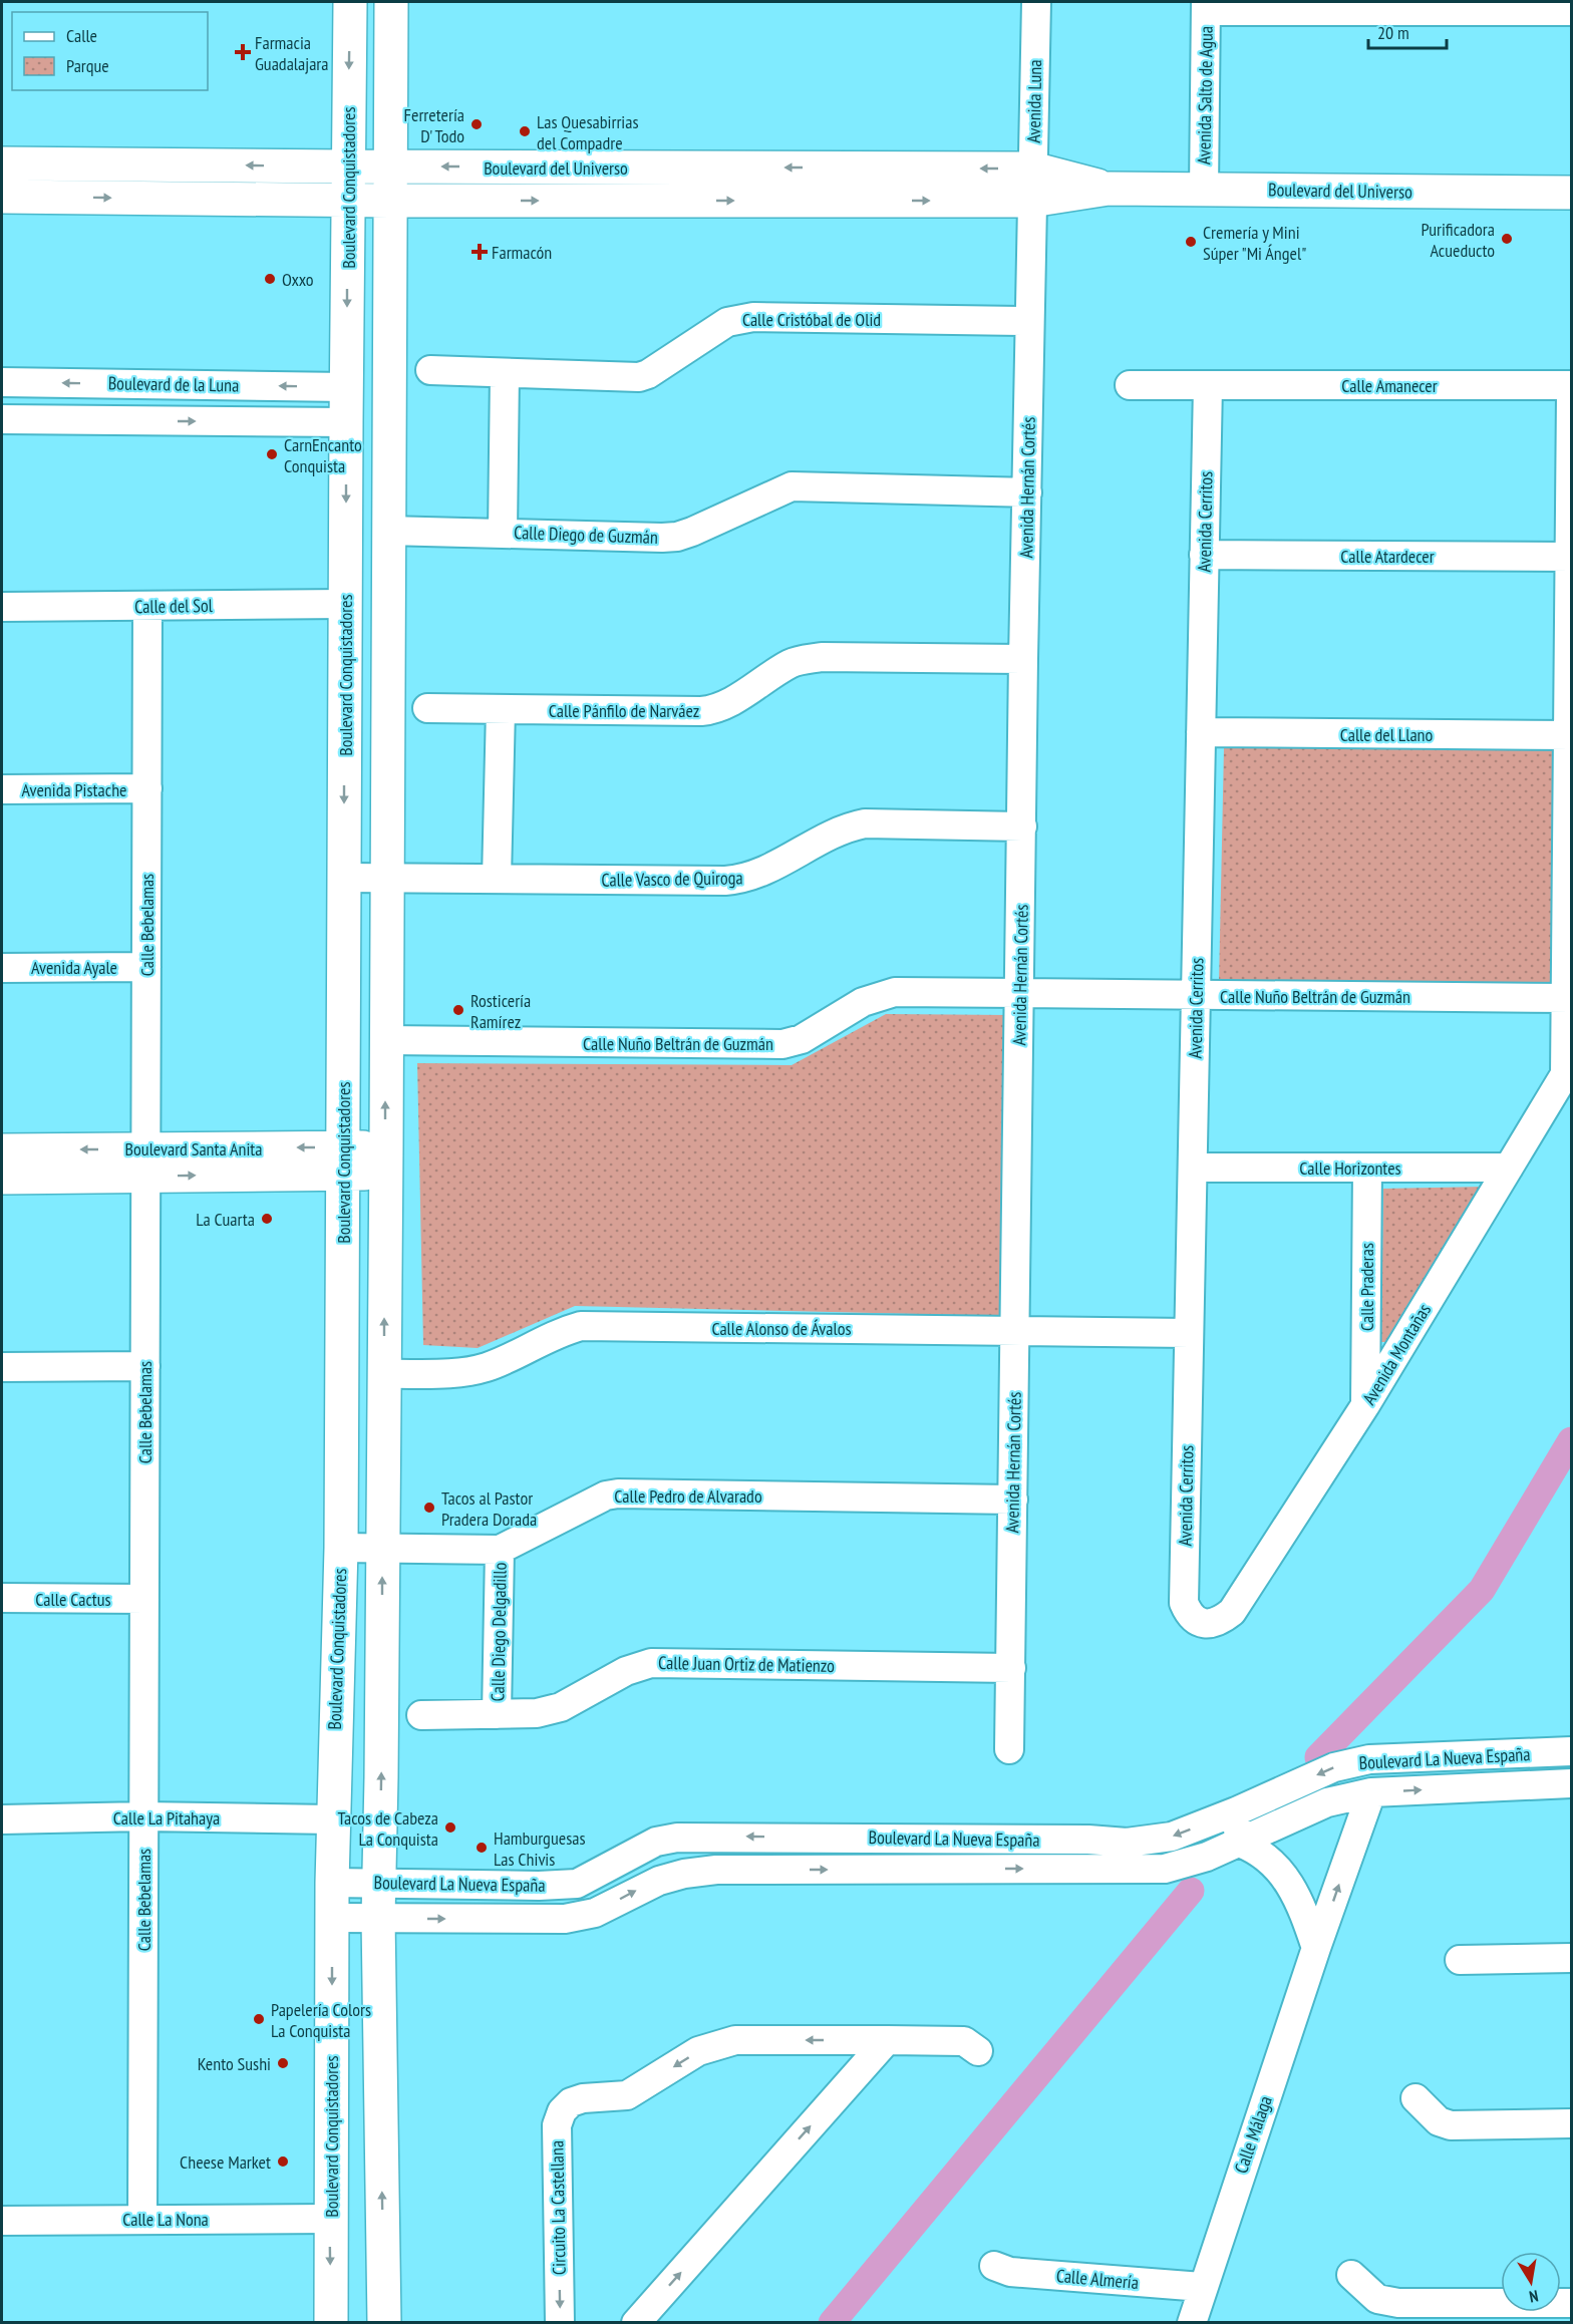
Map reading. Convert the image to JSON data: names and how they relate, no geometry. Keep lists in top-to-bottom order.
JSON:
{
  "streets": {
    "street": [
      "Avenida Salto de Agua",
      "Avenida Luna",
      "Boulevard del Universo",
      "Boulevard Conquistadores",
      "Calle Cristóbal de Olid",
      "Boulevard de la Luna",
      "Calle Amanecer",
      "Avenida Hernán Cortés",
      "Avenida Cerritos",
      "Calle Diego de Guzmán",
      "Calle Atardecer",
      "Calle del Sol",
      "Calle Pánfilo de Narváez",
      "Calle del Llano",
      "Avenida Pistache",
      "Calle Vasco de Quiroga",
      "Calle Bebelamas",
      "Avenida Ayale",
      "Calle Nuño Beltrán de Guzmán",
      "Boulevard Santa Anita",
      "Calle Horizontes",
      "Calle Praderas",
      "Calle Alonso de Ávalos",
      "Avenida Montañas",
      "Calle Pedro de Alvarado",
      "Calle Cactus",
      "Calle Diego Delgadillo",
      "Calle Juan Ortiz de Matienzo",
      "Boulevard La Nueva España",
      "Calle La Pitahaya",
      "Calle Málaga",
      "Circuito La Castellana",
      "Calle La Nona",
      "Calle Almería"
    ]
  },
  "crossings": [
    ["Avenida Salto de Agua", "Boulevard del Universo"],
    ["Avenida Luna", "Boulevard del Universo"],
    ["Avenida Luna", "Avenida Hernán Cortés"],
    ["Boulevard del Universo", "Boulevard Conquistadores"],
    ["Boulevard del Universo", "Avenida Hernán Cortés"],
    ["Boulevard Conquistadores", "Boulevard de la Luna"],
    ["Boulevard Conquistadores", "Calle del Sol"],
    ["Boulevard Conquistadores", "Calle Vasco de Quiroga"],
    ["Boulevard Conquistadores", "Boulevard Santa Anita"],
    ["Boulevard Conquistadores", "Calle Pedro de Alvarado"],
    ["Boulevard Conquistadores", "Boulevard La Nueva España"],
    ["Boulevard Conquistadores", "Calle La Pitahaya"],
    ["Boulevard Conquistadores", "Calle La Nona"],
    ["Calle Cristóbal de Olid", "Avenida Hernán Cortés"],
    ["Calle Amanecer", "Avenida Cerritos"],
    ["Avenida Hernán Cortés", "Calle Diego de Guzmán"],
    ["Avenida Hernán Cortés", "Calle Pánfilo de Narváez"],
    ["Avenida Hernán Cortés", "Calle Vasco de Quiroga"],
    ["Avenida Hernán Cortés", "Calle Nuño Beltrán de Guzmán"],
    ["Avenida Hernán Cortés", "Calle Alonso de Ávalos"],
    ["Avenida Hernán Cortés", "Calle Pedro de Alvarado"],
    ["Avenida Hernán Cortés", "Calle Juan Ortiz de Matienzo"],
    ["Avenida Cerritos", "Calle Atardecer"],
    ["Avenida Cerritos", "Calle del Llano"],
    ["Avenida Cerritos", "Calle Nuño Beltrán de Guzmán"],
    ["Avenida Cerritos", "Calle Horizontes"],
    ["Avenida Cerritos", "Calle Alonso de Ávalos"],
    ["Avenida Cerritos", "Avenida Montañas"],
    ["Calle del Sol", "Calle Bebelamas"],
    ["Avenida Pistache", "Calle Bebelamas"],
    ["Calle Bebelamas", "Avenida Ayale"],
    ["Calle Bebelamas", "Boulevard Santa Anita"],
    ["Calle Bebelamas", "Calle Cactus"],
    ["Calle Bebelamas", "Calle La Pitahaya"],
    ["Calle Bebelamas", "Calle La Nona"],
    ["Calle Horizontes", "Calle Praderas"],
    ["Calle Horizontes", "Avenida Montañas"],
    ["Calle Praderas", "Avenida Montañas"],
    ["Calle Pedro de Alvarado", "Calle Diego Delgadillo"],
    ["Calle Diego Delgadillo", "Calle Juan Ortiz de Matienzo"],
    ["Boulevard La Nueva España", "Calle Málaga"],
    ["Calle Málaga", "Calle Almería"]
  ],
  "places": {
    "health": ["Farmacia Guadalajara", "Farmacón"],
    "other": [
      "Ferretería D' Todo",
      "Las Quesabirrias del Compadre",
      "Purificadora Acueducto",
      "Cremería y Mini Súper \"Mi Ángel\"",
      "Oxxo",
      "CarnEncanto Conquista",
      "Rosticería Ramírez",
      "La Cuarta",
      "Tacos al Pastor Pradera Dorada",
      "Tacos de Cabeza La Conquista",
      "Hamburguesas Las Chivis",
      "Papelería Colors La Conquista",
      "Kento Sushi",
      "Cheese Market"
    ]
  },
  "legend": ["Calle", "Parque"],
  "scale_bar": "20 m",
  "north": "bottom"
}
